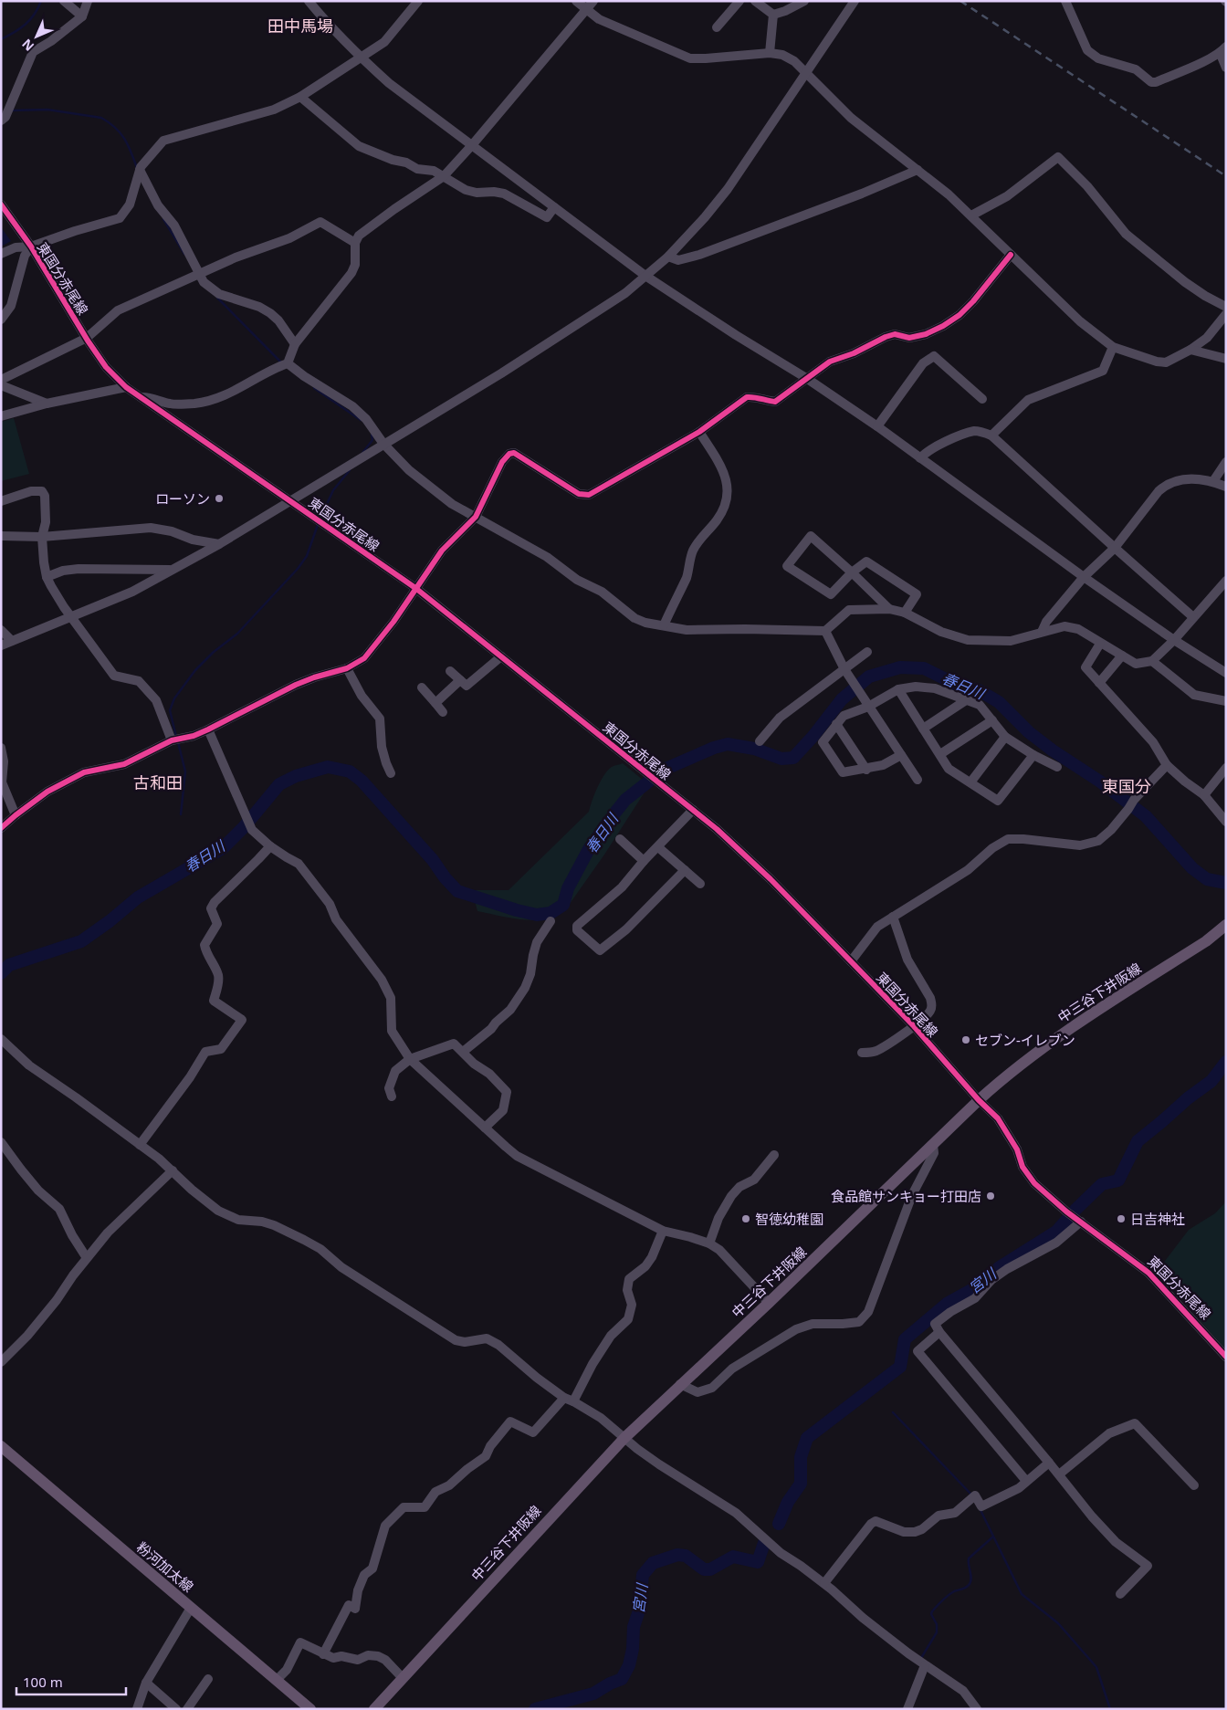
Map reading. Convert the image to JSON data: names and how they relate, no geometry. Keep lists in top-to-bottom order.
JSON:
{
  "streets": {
    "main road": ["中三谷下井阪線", "粉河加太線"],
    "street": ["東国分赤尾線"]
  },
  "crossings": [
    ["東国分赤尾線", "中三谷下井阪線"]
  ],
  "districts": ["田中馬場", "古和田", "東国分"],
  "water": ["春日川", "宮川"],
  "places": [
    "ローソン",
    "セブン-イレブン",
    "食品館サンキョー打田店",
    "智徳幼稚園",
    "日吉神社"
  ],
  "scale_bar": "100 m",
  "north": "bottom left"
}
